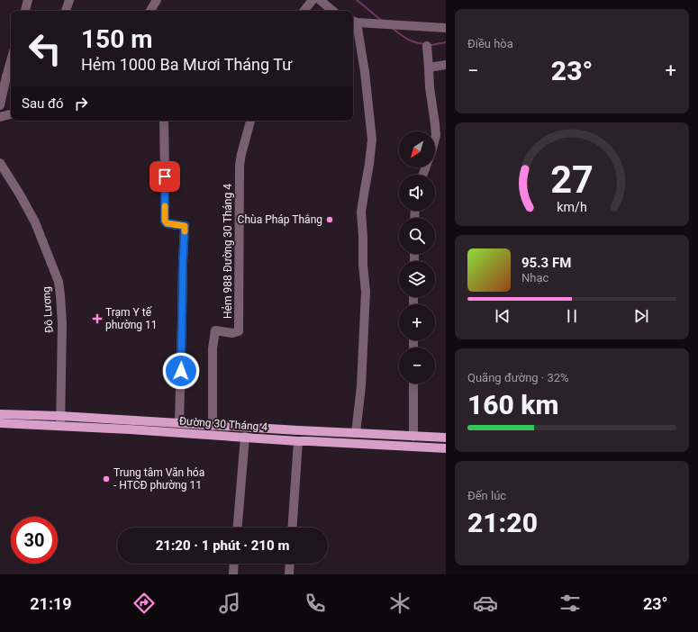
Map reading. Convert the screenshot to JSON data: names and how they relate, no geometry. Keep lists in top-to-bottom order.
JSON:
{
  "streets": {
    "main road": ["Đường 30 Tháng 4"],
    "street": ["Hẻm 988 Đường 30 Tháng 4", "Đô Lương"]
  },
  "crossings": [
    ["Hẻm 988 Đường 30 Tháng 4", "Đường 30 Tháng 4"],
    ["Đô Lương", "Đường 30 Tháng 4"]
  ],
  "places": {
    "other": ["Chùa Pháp Thắng", "Trung tâm Văn hóa - HTCĐ phường 11"],
    "health": ["Trạm Y tế phường 11"]
  },
  "north": "bottom left",
  "page": {
    "tile": [
      "Điều hòa",
      ["Quãng đường · 32%", "160 km"],
      ["Đến lúc", "21:20"]
    ],
    "turn": ["150 m", "Hẻm 1000 Ba Mươi Tháng Tư"],
    "heat": ["−", "23°", "+"],
    "then": "Sau đó",
    "map_buttons": ["+", "−"],
    "song": ["95.3 FM", "Nhạc"],
    "limit": "30",
    "trip": "21:20 · 1 phút · 210 m",
    "tabs": ["21:19", "23°"],
    "gauge": ["27", "km/h"]
  }
}
